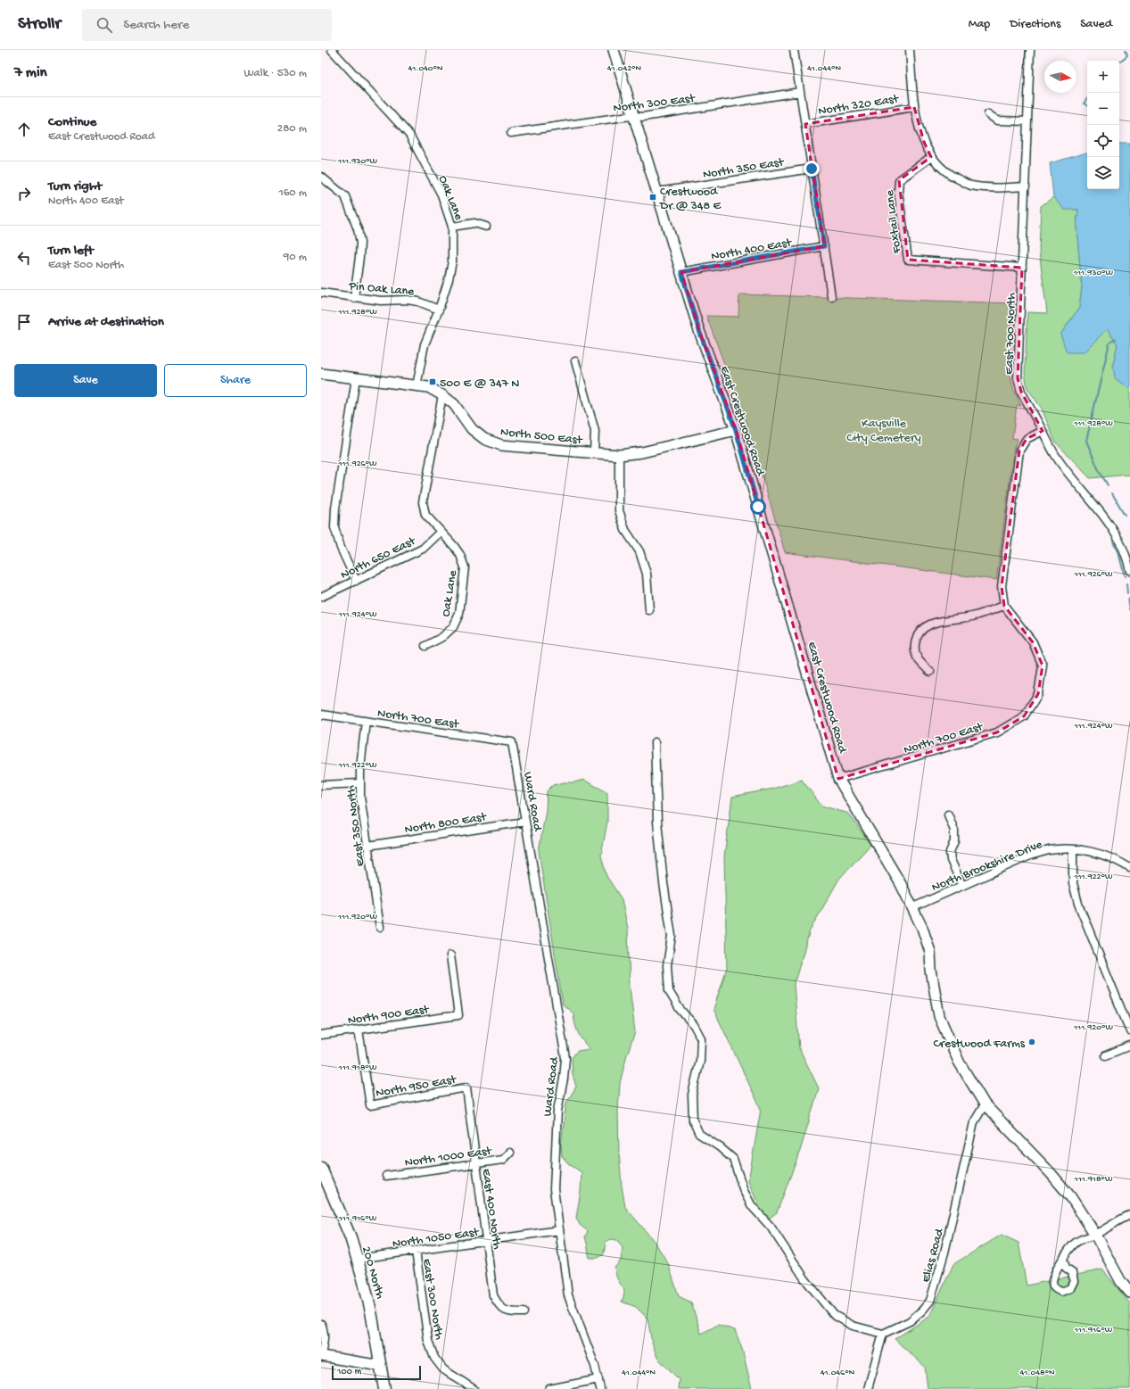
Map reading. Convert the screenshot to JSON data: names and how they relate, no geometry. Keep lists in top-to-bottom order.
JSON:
{
  "streets": {
    "main road": ["200 North"],
    "street": [
      "North 300 East",
      "North 320 East",
      "North 350 East",
      "Oak Lane",
      "Foxtail Lane",
      "North 400 East",
      "Pin Oak Lane",
      "East 700 North",
      "East Crestwood Road",
      "North 500 East",
      "North 650 East",
      "North 700 East",
      "Ward Road",
      "North 800 East",
      "East 350 North",
      "North Brookshire Drive",
      "North 900 East",
      "North 950 East",
      "North 1000 East",
      "East 400 North",
      "North 1050 East",
      "Elias Road",
      "East 300 North"
    ]
  },
  "crossings": [
    ["North 300 East", "East Crestwood Road"],
    ["North 350 East", "East Crestwood Road"],
    ["Oak Lane", "Pin Oak Lane"],
    ["Oak Lane", "North 500 East"],
    ["Oak Lane", "North 650 East"],
    ["Foxtail Lane", "East 700 North"],
    ["North 400 East", "East Crestwood Road"],
    ["East Crestwood Road", "North 500 East"],
    ["East Crestwood Road", "North 700 East"],
    ["East Crestwood Road", "North Brookshire Drive"],
    ["East Crestwood Road", "Elias Road"],
    ["North 700 East", "Ward Road"],
    ["North 700 East", "East 350 North"],
    ["Ward Road", "North 800 East"],
    ["Ward Road", "North 1050 East"],
    ["North 800 East", "East 350 North"],
    ["North 900 East", "North 950 East"],
    ["North 950 East", "East 400 North"],
    ["North 1000 East", "East 400 North"],
    ["East 400 North", "North 1050 East"],
    ["North 1050 East", "200 North"],
    ["North 1050 East", "East 300 North"]
  ],
  "parks": ["Kaysville City Cemetery"],
  "places": {
    "transit": ["Crestwood Dr @ 348 E", "500 E @ 347 N"],
    "other": ["Crestwood Farms"]
  },
  "scale_bar": "100 m",
  "north": "right",
  "page": {
    "header": "Strollr",
    "search": "Search here",
    "nav": ["Map", "Directions", "Saved"],
    "heading": ["7 min", "Walk · 530 m"],
    "map_buttons": ["+", "−"],
    "list": [
      ["Continue", "East Crestwood Road", "280 m"],
      ["Turn right", "North 400 East", "160 m"],
      ["Turn left", "East 500 North", "90 m"],
      "Arrive at destination"
    ],
    "buttons": ["Save", "Share"],
    "scale": "100 m"
  },
  "coordinates": [
    "41.040°N",
    "41.042°N",
    "41.044°N",
    "111.930°W",
    "111.928°W",
    "111.926°W",
    "111.924°W",
    "111.922°W",
    "111.920°W",
    "111.918°W",
    "111.916°W",
    "41.046°N",
    "41.048°N"
  ]
}
